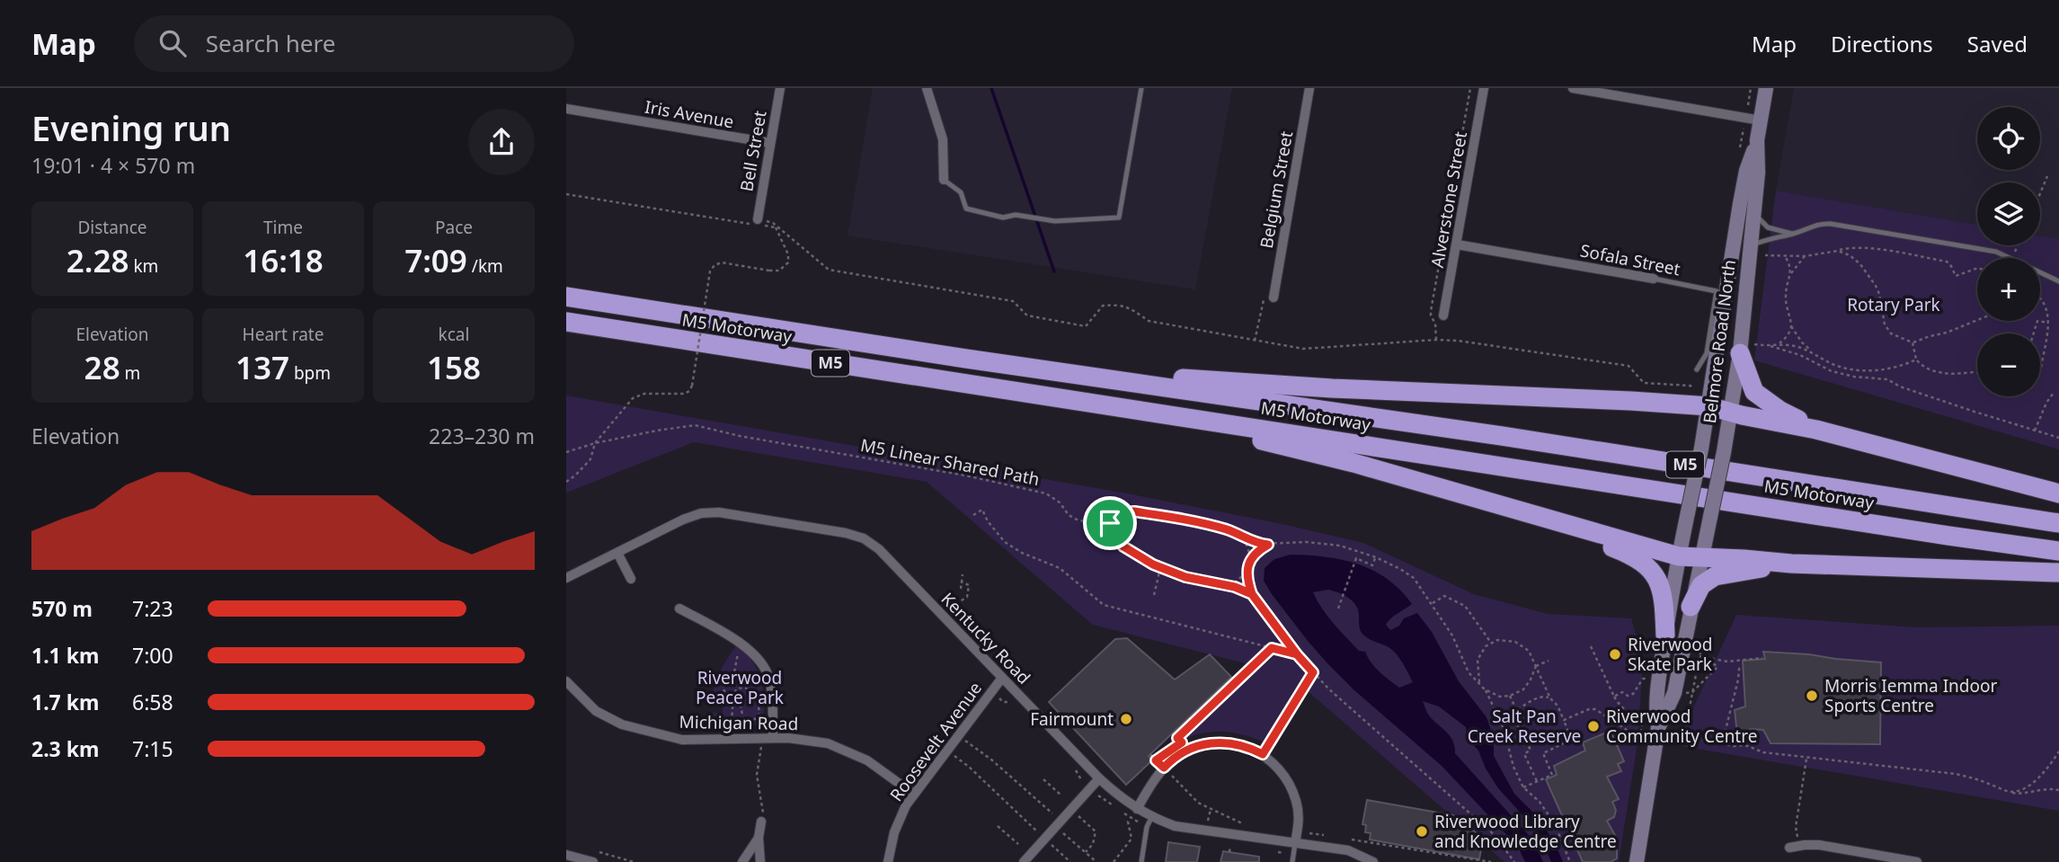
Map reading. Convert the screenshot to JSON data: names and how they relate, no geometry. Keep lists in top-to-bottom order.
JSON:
{
  "streets": {
    "highway": ["M5 Motorway", "M5"],
    "main road": ["Belmore Road North"],
    "street": [
      "Iris Avenue",
      "Bell Street",
      "Belgium Street",
      "Alverstone Street",
      "Sofala Street",
      "Kentucky Road",
      "Michigan Road",
      "Roosevelt Avenue"
    ],
    "path": ["M5 Linear Shared Path"]
  },
  "crossings": [
    ["Iris Avenue", "Bell Street"],
    ["Alverstone Street", "Sofala Street"],
    ["Kentucky Road", "Roosevelt Avenue"],
    ["Michigan Road", "Roosevelt Avenue"]
  ],
  "parks": ["Rotary Park", "Riverwood Peace Park", "Salt Pan Creek Reserve"],
  "places": [
    "Riverwood Skate Park",
    "Morris Iemma Indoor Sports Centre",
    "Fairmount",
    "Riverwood Community Centre",
    "Riverwood Library and Knowledge Centre"
  ],
  "page": {
    "header": "Map",
    "search": "Search here",
    "nav": ["Map", "Directions", "Saved"],
    "heading": ["Evening run", "19:01 · 4 × 570 m"],
    "map_buttons": ["+", "−"],
    "stats": [
      ["Distance", "2.28 km"],
      ["Time", "16:18"],
      ["Pace", "7:09 /km"],
      ["Elevation", "28 m"],
      ["Heart rate", "137 bpm"],
      ["kcal", "158"]
    ],
    "chart": ["Elevation", "223–230 m"],
    "list": [
      {
        "name": "570 m",
        "note": "7:23"
      },
      {
        "name": "1.1 km",
        "note": "7:00"
      },
      {
        "name": "1.7 km",
        "note": "6:58"
      },
      {
        "name": "2.3 km",
        "note": "7:15"
      }
    ]
  }
}
